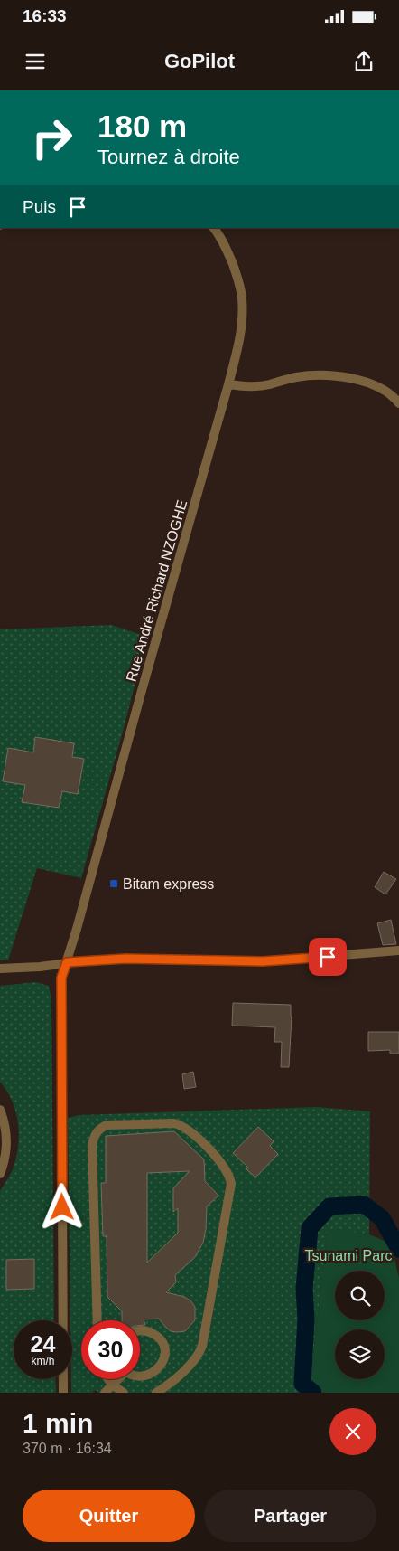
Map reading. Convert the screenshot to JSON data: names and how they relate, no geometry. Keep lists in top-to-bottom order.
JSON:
{
  "streets": {
    "street": ["Rue André Richard NZOGHE"]
  },
  "parks": ["Tsunami Parc"],
  "places": {
    "transit": ["Bitam express"]
  },
  "page": {
    "status": "16:33",
    "header": "GoPilot",
    "turn": ["180 m", "Tournez à droite"],
    "then": "Puis",
    "speed": "24 km/h",
    "limit": "30",
    "heading": ["1 min", "370 m · 16:34"],
    "buttons": ["Quitter", "Partager"]
  }
}
